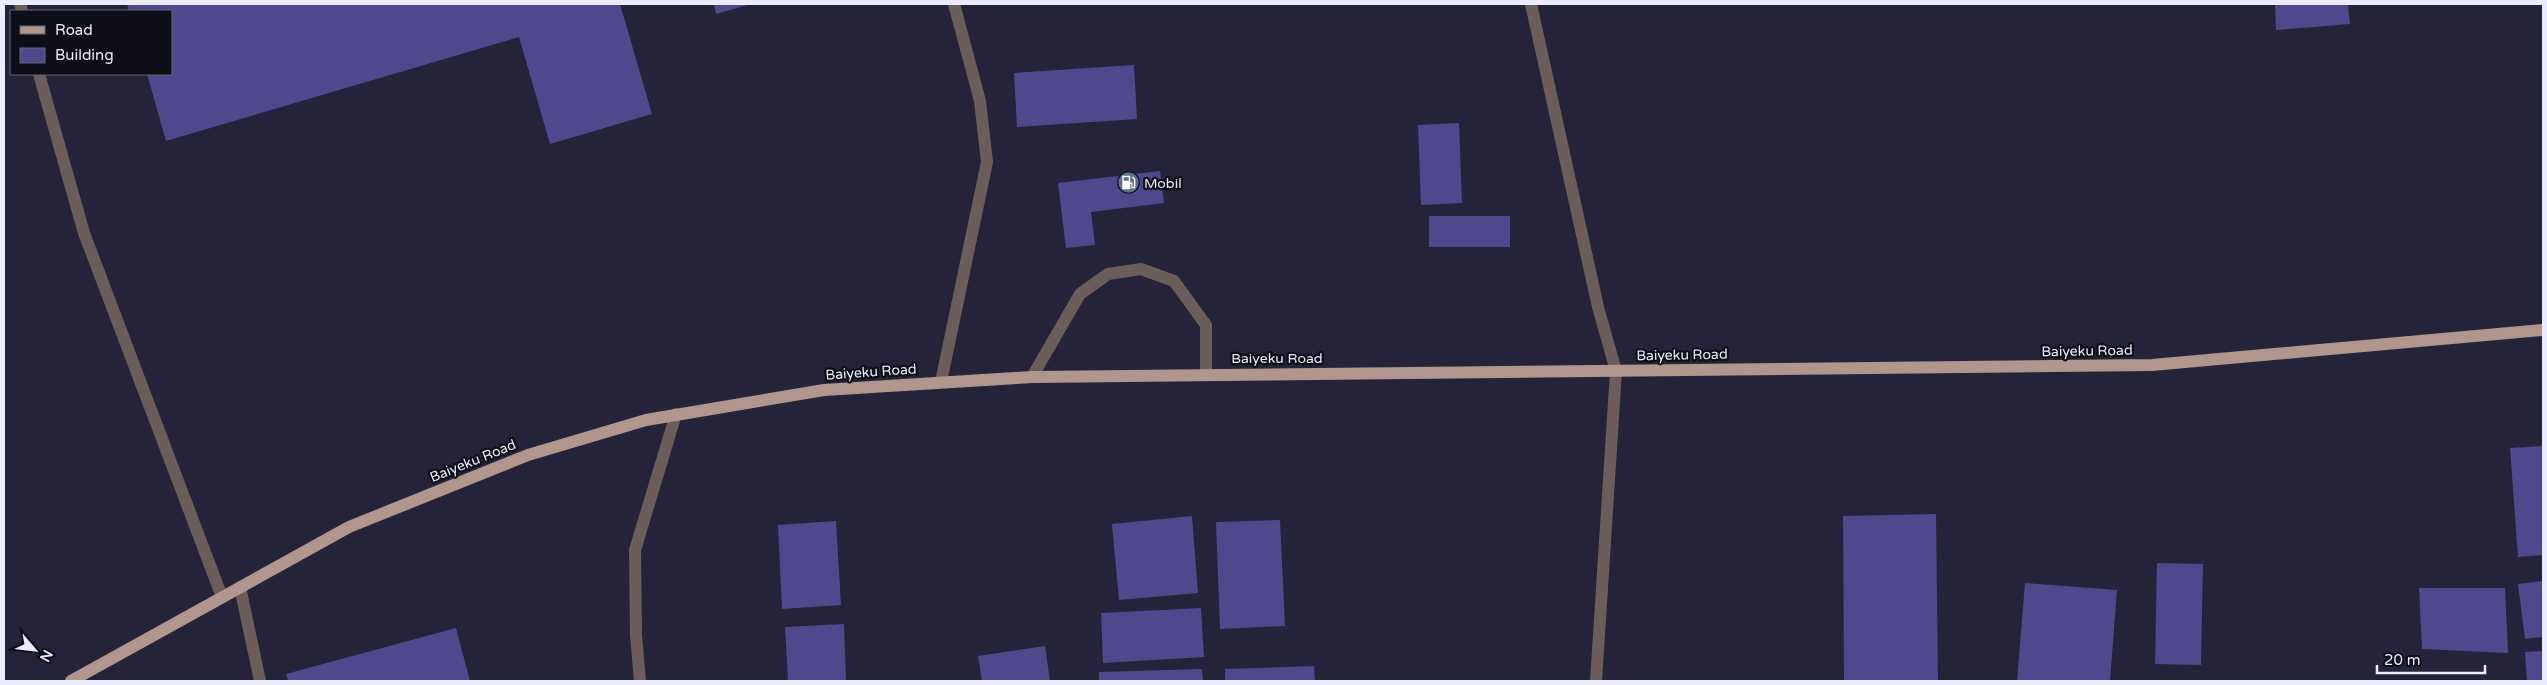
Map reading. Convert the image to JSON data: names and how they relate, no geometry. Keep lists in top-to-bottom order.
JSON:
{
  "streets": {
    "main road": ["Baiyeku Road"]
  },
  "places": {
    "fuel station": ["Mobil"]
  },
  "legend": ["Road", "Building"],
  "scale_bar": "20 m",
  "north": "bottom right"
}
